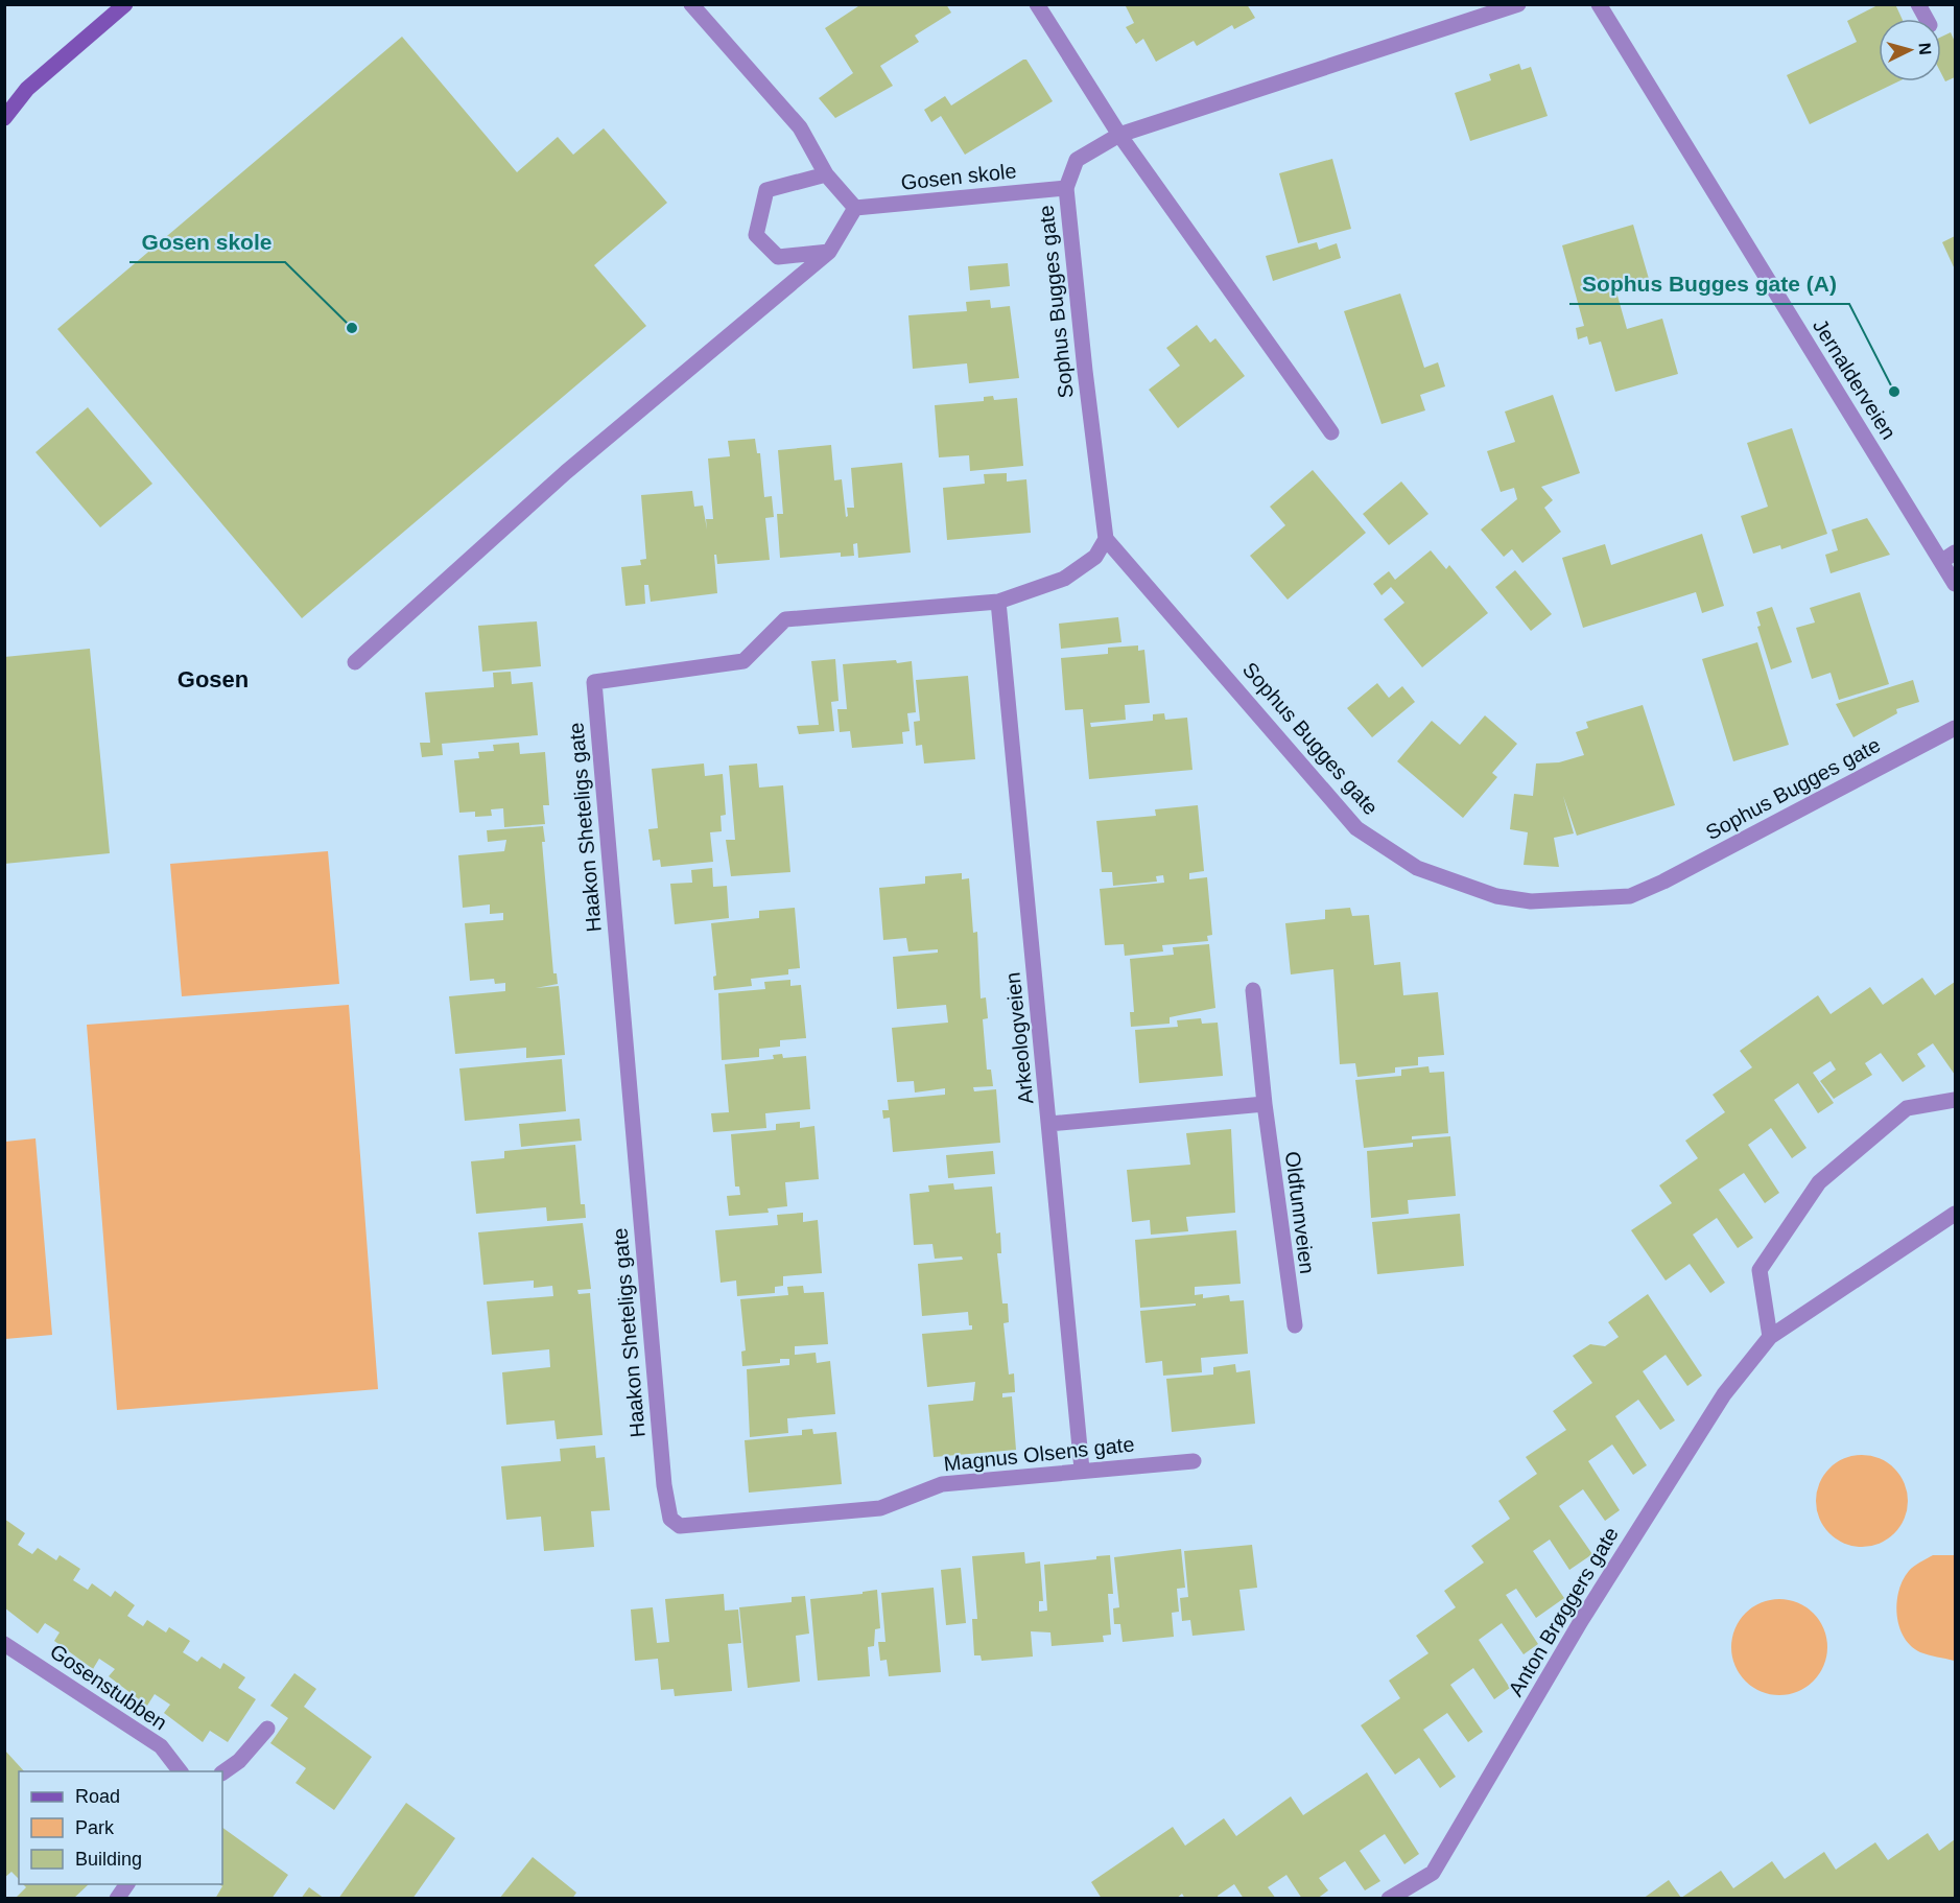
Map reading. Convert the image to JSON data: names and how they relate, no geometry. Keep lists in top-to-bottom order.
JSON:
{
  "streets": {
    "street": [
      "Gosen skole",
      "Sophus Bugges gate",
      "Jernalderveien",
      "Haakon Sheteligs gate",
      "Arkeologveien",
      "Oldfunnveien",
      "Magnus Olsens gate",
      "Anton Brøggers gate",
      "Gosenstubben"
    ]
  },
  "crossings": [
    ["Gosen skole", "Sophus Bugges gate"],
    ["Sophus Bugges gate", "Haakon Sheteligs gate"],
    ["Haakon Sheteligs gate", "Arkeologveien"],
    ["Haakon Sheteligs gate", "Magnus Olsens gate"],
    ["Arkeologveien", "Magnus Olsens gate"]
  ],
  "districts": ["Gosen"],
  "places": ["Gosen skole", "Sophus Bugges gate (A)"],
  "legend": ["Road", "Park", "Building"],
  "north": "right"
}
